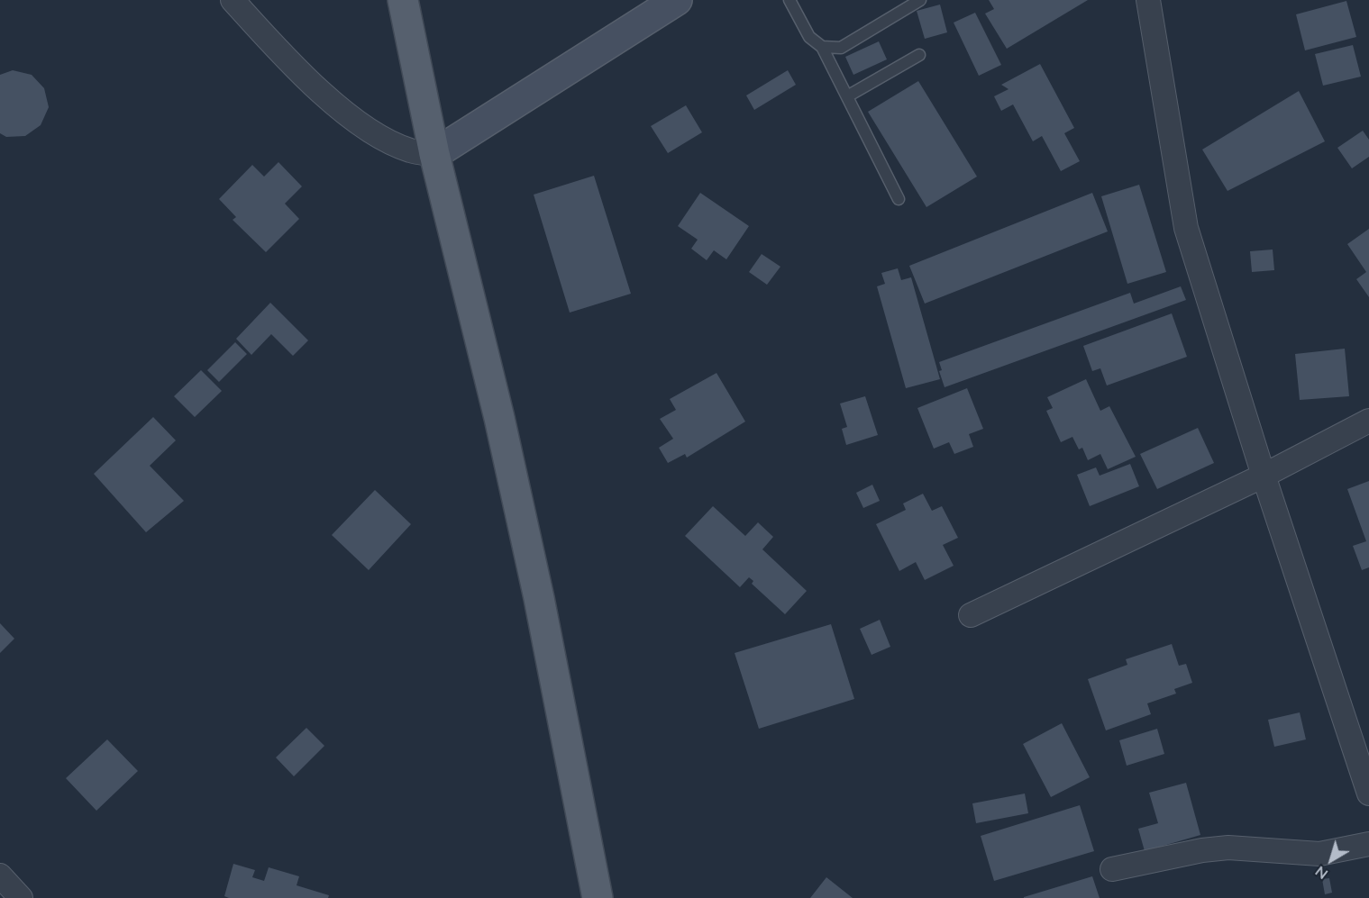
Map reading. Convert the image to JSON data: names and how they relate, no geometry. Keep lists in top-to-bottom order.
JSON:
{
  "north": "bottom left"
}
